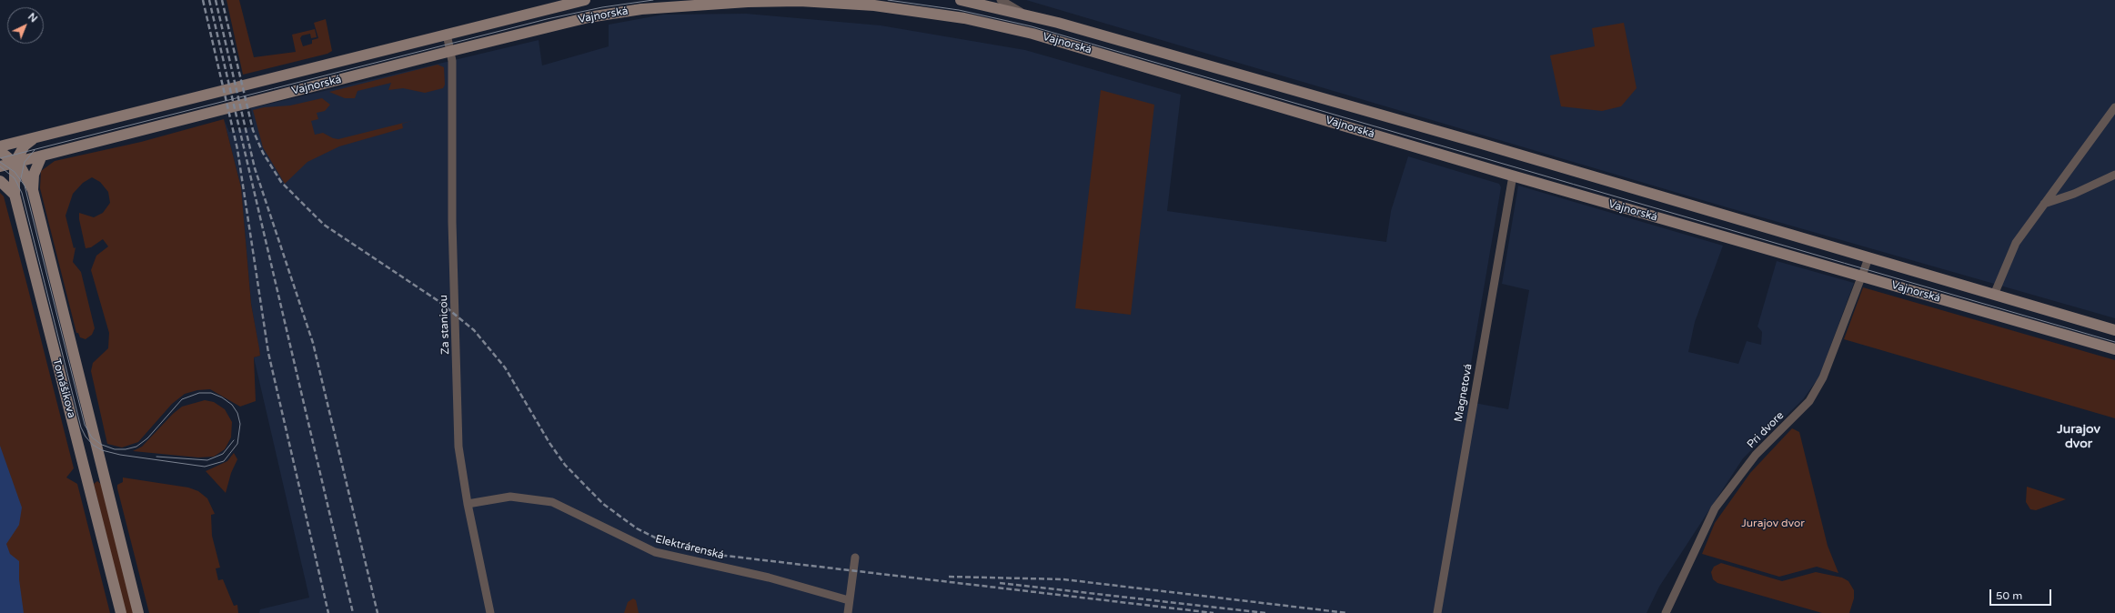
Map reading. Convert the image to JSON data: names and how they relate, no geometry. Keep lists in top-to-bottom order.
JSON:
{
  "streets": {
    "main road": ["Vajnorská", "Tomášikova"],
    "street": [
      "Za stanicou",
      "Magnetová",
      "Pri dvore",
      "Elektrárenská"
    ]
  },
  "crossings": [
    ["Vajnorská", "Za stanicou"],
    ["Vajnorská", "Tomášikova"],
    ["Vajnorská", "Magnetová"],
    ["Vajnorská", "Pri dvore"],
    ["Za stanicou", "Elektrárenská"]
  ],
  "districts": ["Jurajov dvor"],
  "parks": ["Jurajov dvor"],
  "scale_bar": "50 m",
  "north": "top right"
}
